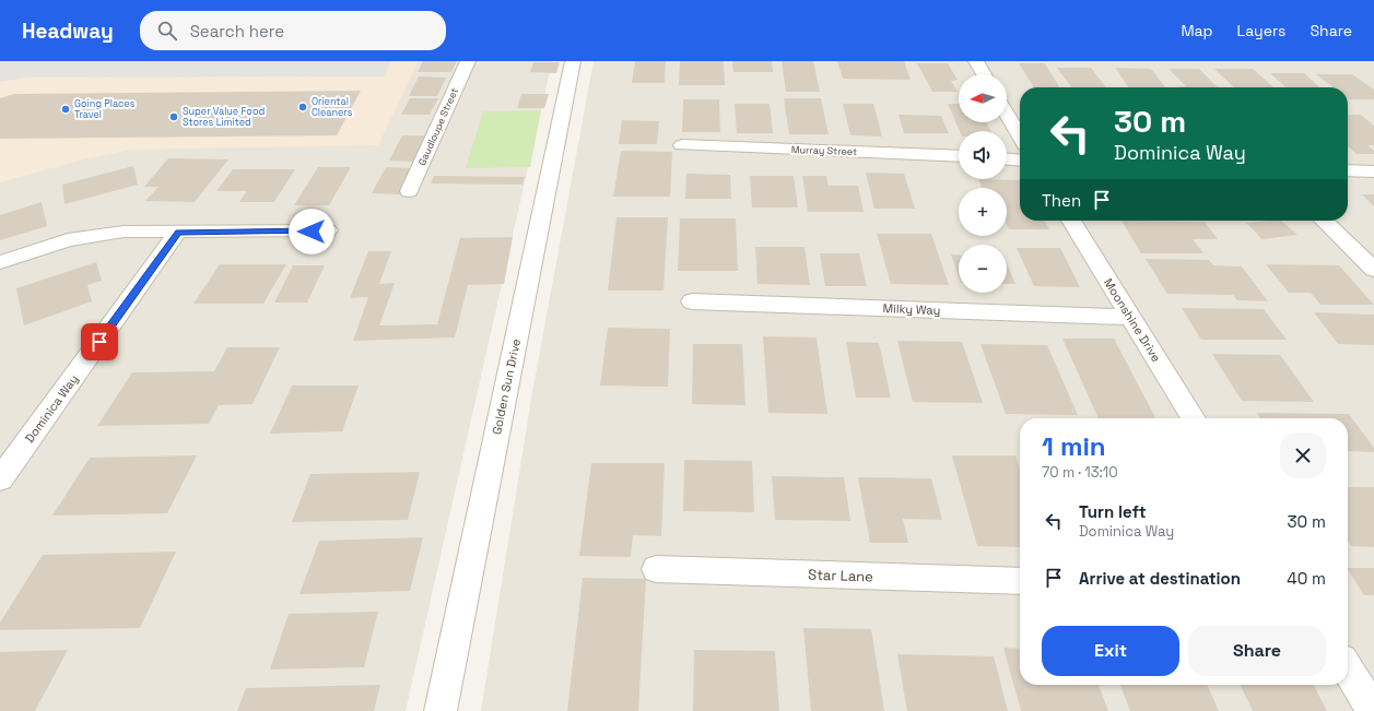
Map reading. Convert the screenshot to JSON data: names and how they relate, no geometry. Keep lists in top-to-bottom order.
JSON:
{
  "streets": {
    "street": [
      "Gaudloupe Street",
      "Murray Street",
      "Milky Way",
      "Moonshine Drive",
      "Golden Sun Drive",
      "Dominica Way",
      "Star Lane"
    ]
  },
  "crossings": [
    ["Milky Way", "Moonshine Drive"]
  ],
  "places": ["Oriental Cleaners", "Going Places Travel", "Super Value Food Stores Limited"],
  "north": "left",
  "page": {
    "header": "Headway",
    "search": "Search here",
    "nav": ["Map", "Layers", "Share"],
    "map_buttons": ["+", "−"],
    "turn": ["30 m", "Dominica Way"],
    "then": "Then",
    "heading": ["1 min", "70 m · 13:10"],
    "list": [
      {
        "name": "Turn left",
        "note": "Dominica Way",
        "value": "30 m"
      },
      {
        "name": "Arrive at destination",
        "value": "40 m"
      }
    ],
    "buttons": ["Exit", "Share"]
  }
}
